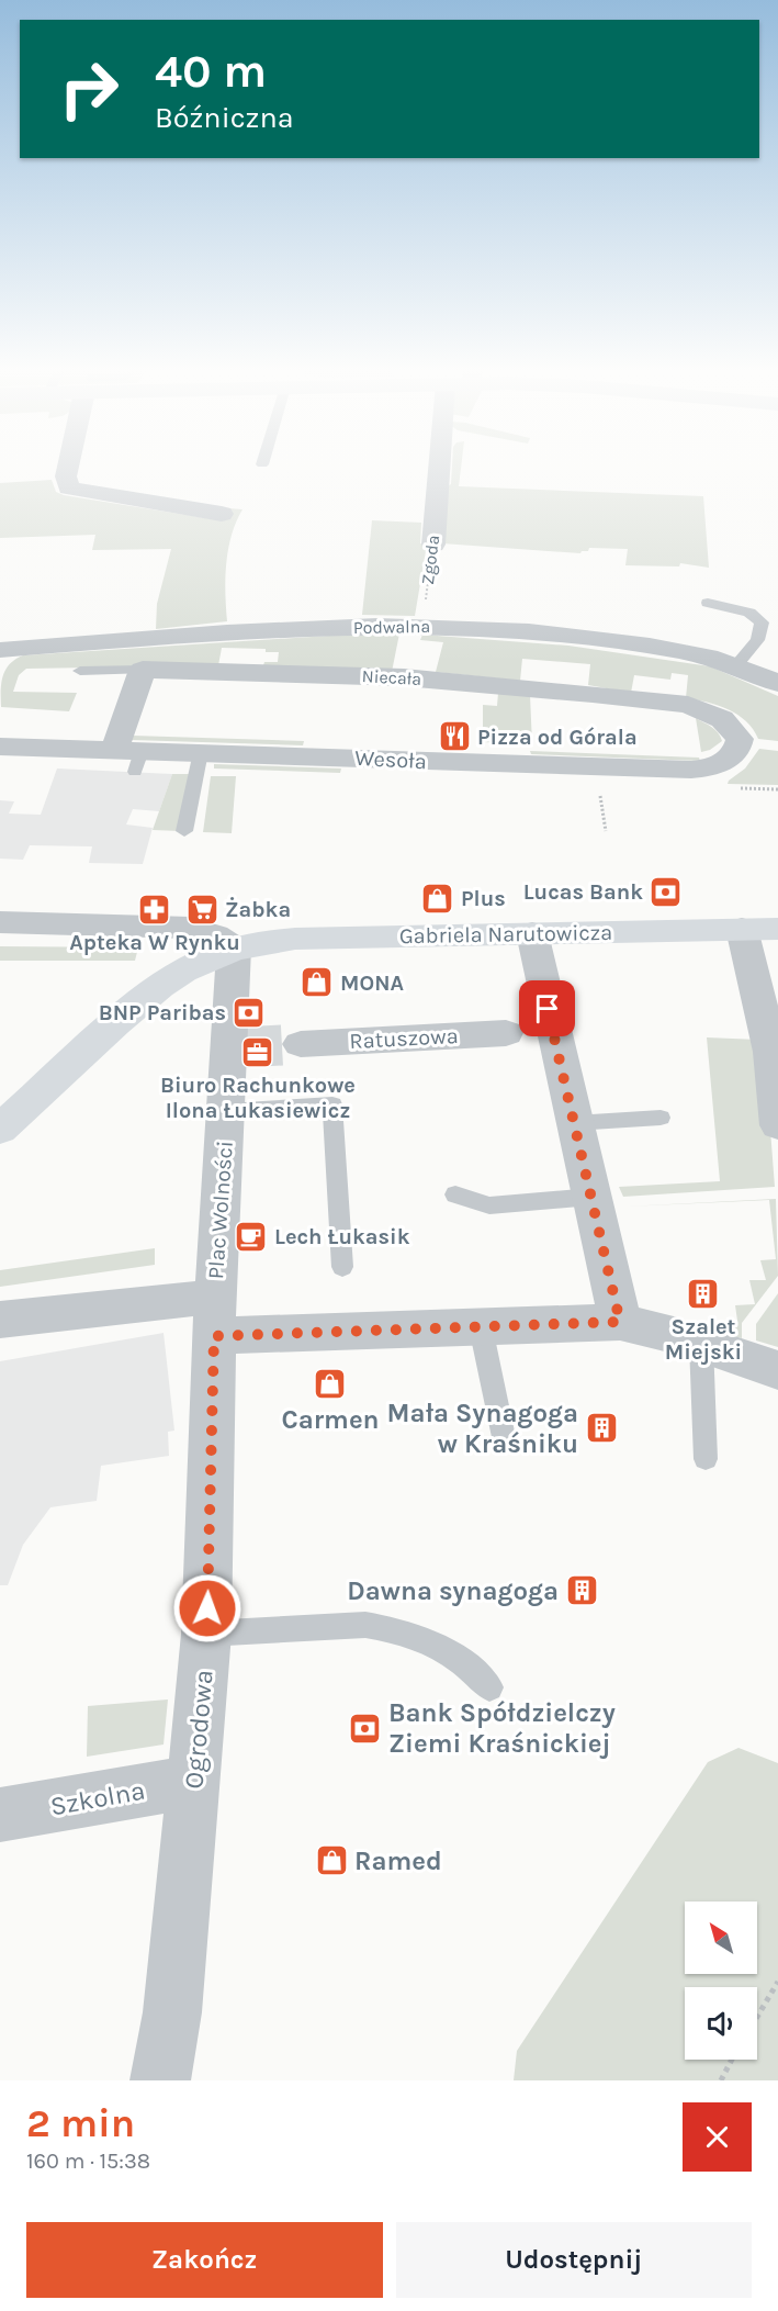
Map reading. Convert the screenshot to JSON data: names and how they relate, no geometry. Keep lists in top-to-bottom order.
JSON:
{
  "streets": {
    "street": [
      "Zgoda",
      "Podwalna",
      "Niecała",
      "Wesoła",
      "Gabriela Narutowicza",
      "Ratuszowa",
      "Plac Wolności",
      "Ogrodowa",
      "Szkolna"
    ]
  },
  "crossings": [
    ["Niecała", "Wesoła"],
    ["Gabriela Narutowicza", "Plac Wolności"],
    ["Plac Wolności", "Ogrodowa"],
    ["Ogrodowa", "Szkolna"]
  ],
  "places": {
    "restaurant": ["Pizza od Górala"],
    "bank": ["Lucas Bank", "BNP Paribas", "Bank Spółdzielczy Ziemi Kraśnickiej"],
    "shop": [
      "Plus",
      "MONA",
      "Carmen",
      "Ramed"
    ],
    "pharmacy": ["Apteka W Rynku"],
    "supermarket": ["Żabka"],
    "office": ["Biuro Rachunkowe Ilona Łukasiewicz"],
    "cafe": ["Lech Łukasik"],
    "building": ["Szalet Miejski", "Mała Synagoga w Kraśniku", "Dawna synagoga"]
  },
  "north": "top left",
  "page": {
    "turn": ["40 m", "Bóźniczna"],
    "heading": ["2 min", "160 m · 15:38"],
    "buttons": ["Zakończ", "Udostępnij"]
  }
}
